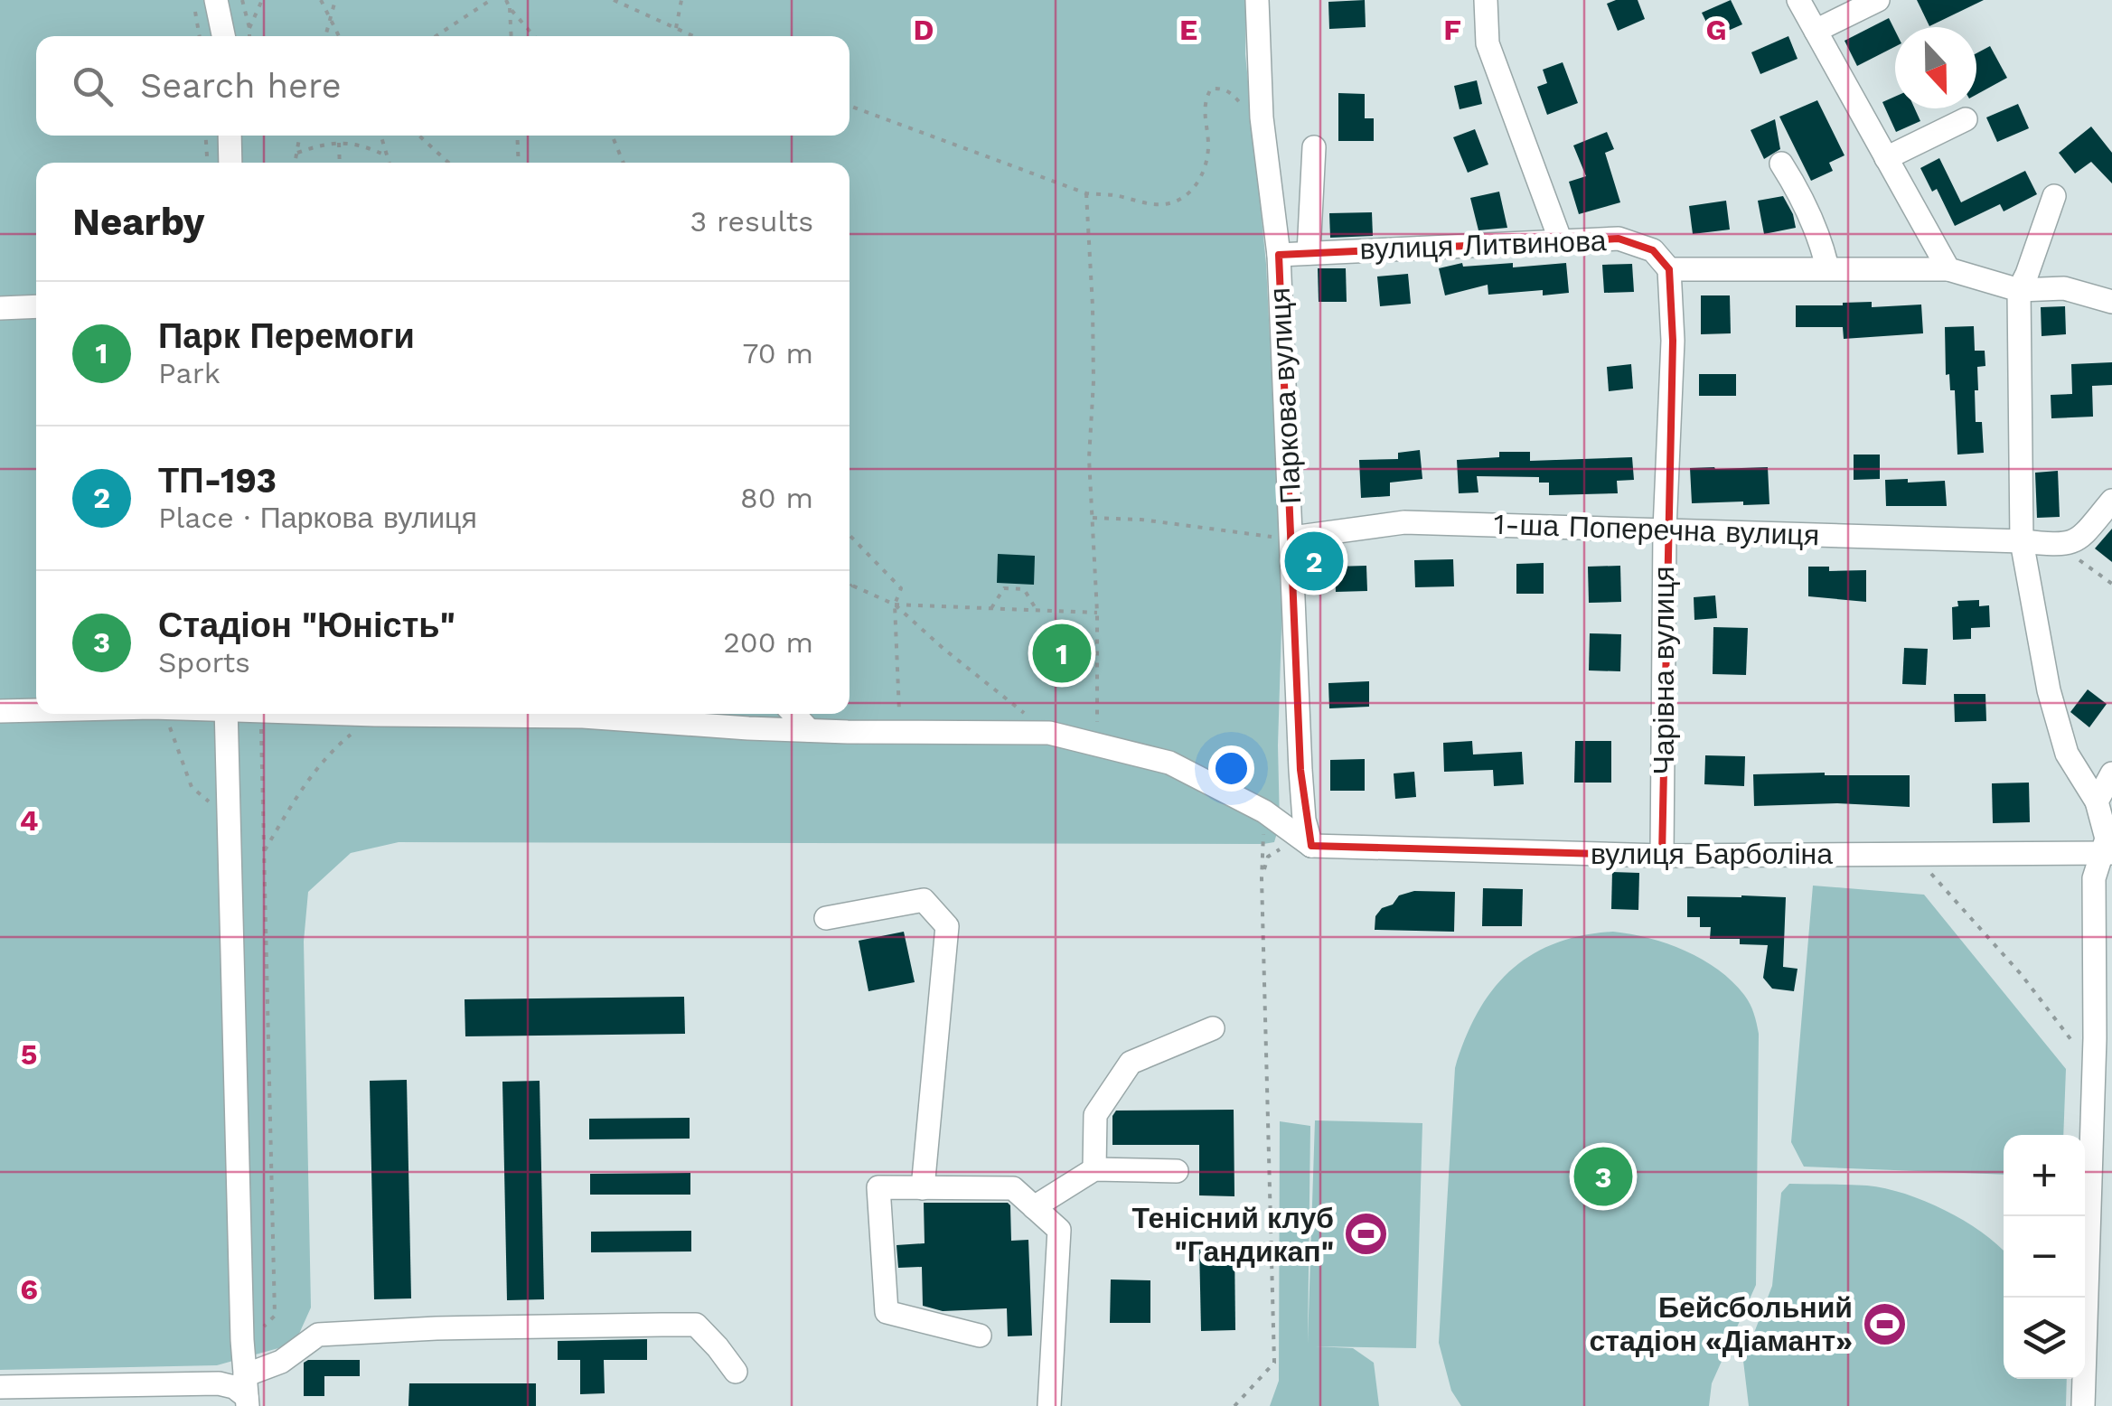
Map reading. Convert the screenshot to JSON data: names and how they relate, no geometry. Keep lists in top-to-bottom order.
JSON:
{
  "streets": {
    "street": [
      "вулиця Литвинова",
      "Паркова вулиця",
      "1-ша Поперечна вулиця",
      "Чарівна вулиця",
      "вулиця Барболіна"
    ]
  },
  "crossings": [
    ["вулиця Литвинова", "Паркова вулиця"],
    ["вулиця Литвинова", "Чарівна вулиця"],
    ["Паркова вулиця", "1-ша Поперечна вулиця"],
    ["Паркова вулиця", "вулиця Барболіна"],
    ["1-ша Поперечна вулиця", "Чарівна вулиця"],
    ["Чарівна вулиця", "вулиця Барболіна"]
  ],
  "places": {
    "sports": ["Тенісний клуб \"Гандикап\"", "Бейсбольний стадіон «Діамант»"]
  },
  "north": "bottom",
  "page": {
    "search": "Search here",
    "heading": ["Nearby", "3 results"],
    "list": [
      {
        "mark": "1",
        "name": "Парк Перемоги",
        "note": "Park",
        "value": "70 m"
      },
      {
        "mark": "2",
        "name": "ТП-193",
        "note": "Place · Паркова вулиця",
        "value": "80 m"
      },
      {
        "mark": "3",
        "name": "Стадіон \"Юність\"",
        "note": "Sports",
        "value": "200 m"
      }
    ],
    "pins": ["2", "1", "3"],
    "map_buttons": ["+", "−"]
  },
  "grid": {
    "columns": [
      "D",
      "E",
      "F",
      "G"
    ],
    "rows": ["4", "5", "6"]
  }
}
